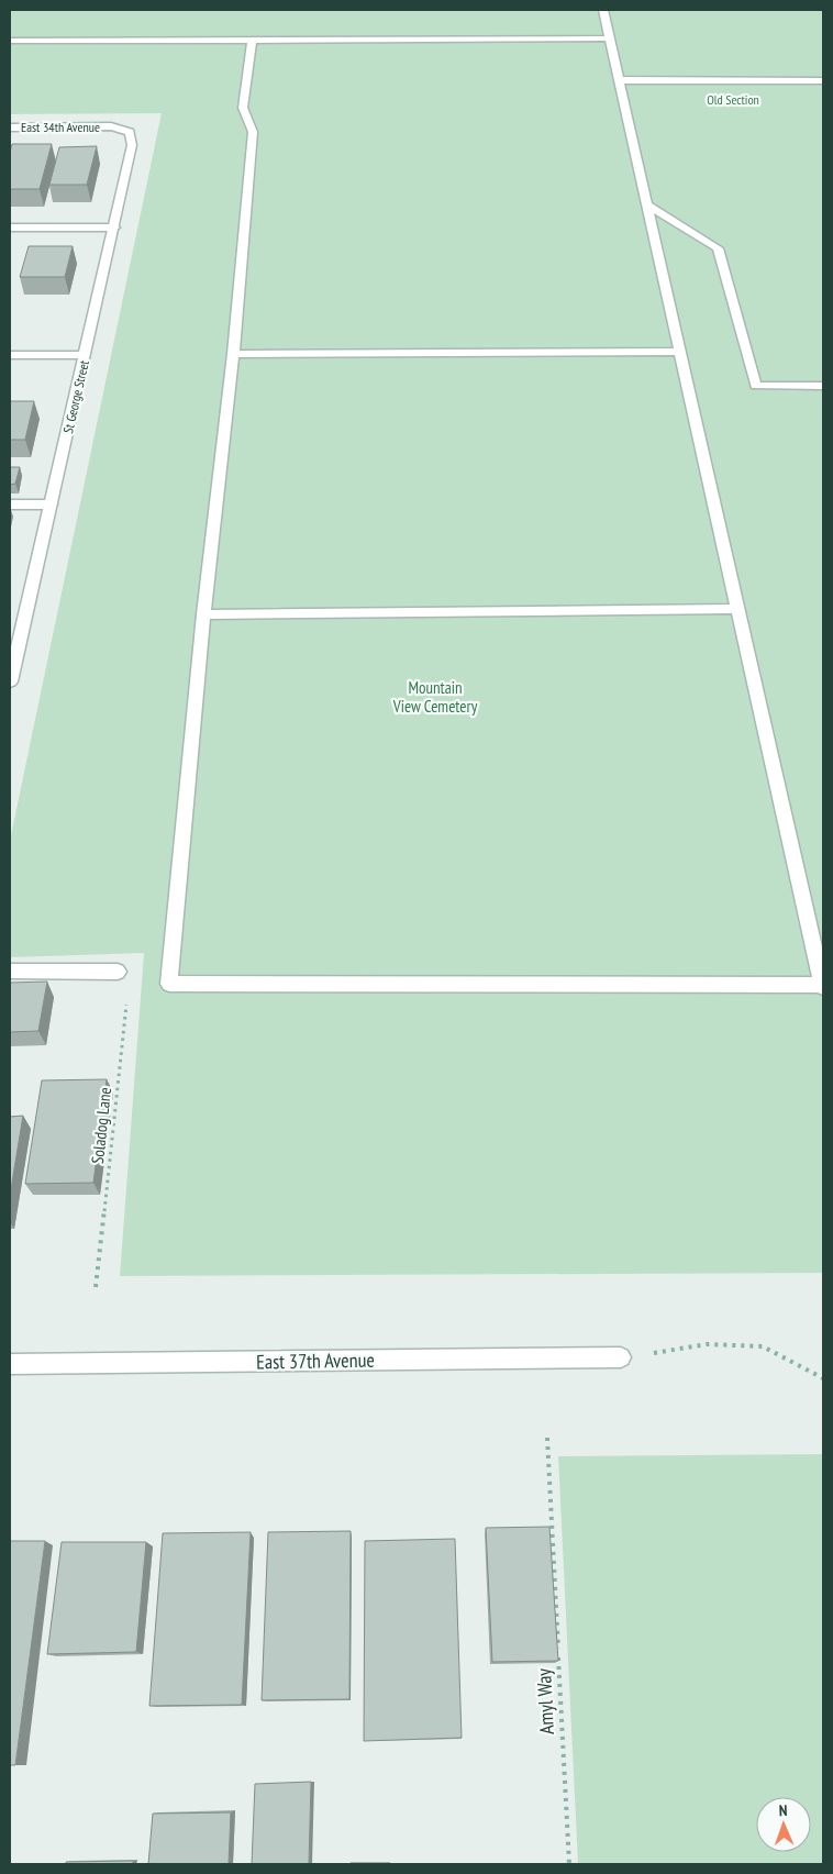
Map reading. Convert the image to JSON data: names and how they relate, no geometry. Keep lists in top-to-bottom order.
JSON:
{
  "streets": {
    "street": ["East 34th Avenue", "St George Street", "East 37th Avenue"],
    "path": ["Soladog Lane", "Amyl Way"]
  },
  "crossings": [
    ["East 34th Avenue", "St George Street"]
  ],
  "parks": ["Old Section", "Mountain View Cemetery"],
  "north": "top"
}
